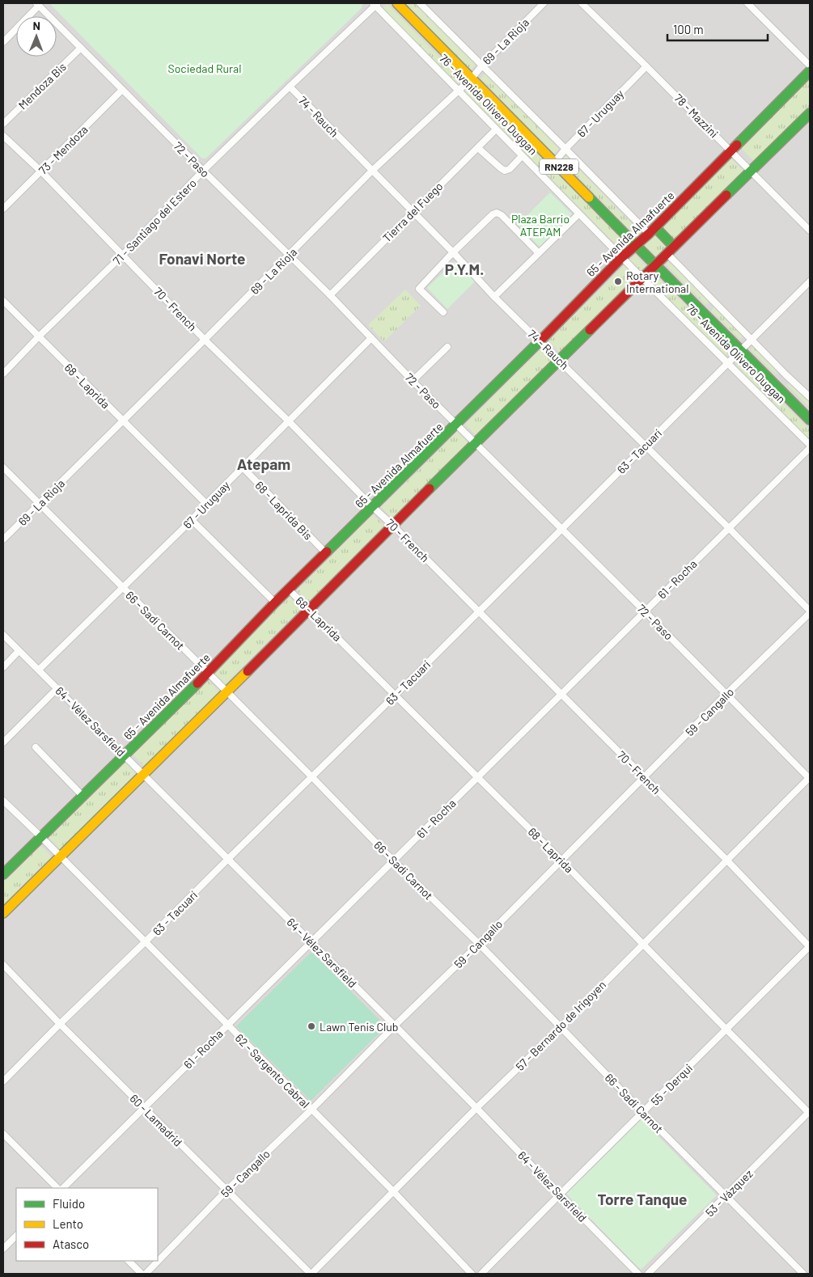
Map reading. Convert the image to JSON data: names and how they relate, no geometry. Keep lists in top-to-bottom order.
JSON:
{
  "streets": {
    "main road": ["76 - Avenida Olivero Duggan", "RN228", "65 - Avenida Almafuerte"],
    "street": [
      "69 - La Rioja",
      "Mendoza Bis",
      "67 - Uruguay",
      "78 - Mazzini",
      "74 - Rauch",
      "73 - Mendoza",
      "72 - Paso",
      "Tierra del Fuego",
      "71 - Santiago del Estero",
      "70 - French",
      "68 - Laprida",
      "63 - Tacuarí",
      "68 - Laprida Bis",
      "61 - Rocha",
      "66 - Sadi Carnot",
      "59 - Cangallo",
      "64 - Vélez Sarsfield",
      "57 - Bernardo de Irigoyen",
      "62 - Sargento Cabral",
      "55 - Derqui",
      "60 - Lamadrid",
      "53 - Vázquez"
    ]
  },
  "crossings": [
    ["69 - La Rioja", "76 - Avenida Olivero Duggan"],
    ["69 - La Rioja", "74 - Rauch"],
    ["69 - La Rioja", "72 - Paso"],
    ["69 - La Rioja", "70 - French"],
    ["69 - La Rioja", "68 - Laprida"],
    ["69 - La Rioja", "66 - Sadi Carnot"],
    ["Mendoza Bis", "72 - Paso"],
    ["76 - Avenida Olivero Duggan", "67 - Uruguay"],
    ["76 - Avenida Olivero Duggan", "Tierra del Fuego"],
    ["76 - Avenida Olivero Duggan", "71 - Santiago del Estero"],
    ["76 - Avenida Olivero Duggan", "65 - Avenida Almafuerte"],
    ["76 - Avenida Olivero Duggan", "63 - Tacuarí"],
    ["67 - Uruguay", "78 - Mazzini"],
    ["67 - Uruguay", "72 - Paso"],
    ["67 - Uruguay", "70 - French"],
    ["67 - Uruguay", "68 - Laprida"],
    ["67 - Uruguay", "68 - Laprida Bis"],
    ["67 - Uruguay", "66 - Sadi Carnot"],
    ["67 - Uruguay", "64 - Vélez Sarsfield"],
    ["78 - Mazzini", "65 - Avenida Almafuerte"],
    ["74 - Rauch", "Tierra del Fuego"],
    ["74 - Rauch", "71 - Santiago del Estero"],
    ["74 - Rauch", "65 - Avenida Almafuerte"],
    ["74 - Rauch", "63 - Tacuarí"],
    ["74 - Rauch", "61 - Rocha"],
    ["74 - Rauch", "59 - Cangallo"],
    ["73 - Mendoza", "72 - Paso"],
    ["73 - Mendoza", "70 - French"],
    ["72 - Paso", "Tierra del Fuego"],
    ["72 - Paso", "71 - Santiago del Estero"],
    ["72 - Paso", "65 - Avenida Almafuerte"],
    ["72 - Paso", "63 - Tacuarí"],
    ["72 - Paso", "61 - Rocha"],
    ["72 - Paso", "59 - Cangallo"],
    ["72 - Paso", "57 - Bernardo de Irigoyen"],
    ["71 - Santiago del Estero", "70 - French"],
    ["71 - Santiago del Estero", "68 - Laprida"],
    ["65 - Avenida Almafuerte", "70 - French"],
    ["65 - Avenida Almafuerte", "68 - Laprida"],
    ["65 - Avenida Almafuerte", "68 - Laprida Bis"],
    ["65 - Avenida Almafuerte", "66 - Sadi Carnot"],
    ["65 - Avenida Almafuerte", "64 - Vélez Sarsfield"],
    ["65 - Avenida Almafuerte", "62 - Sargento Cabral"],
    ["70 - French", "63 - Tacuarí"],
    ["70 - French", "61 - Rocha"],
    ["70 - French", "59 - Cangallo"],
    ["70 - French", "57 - Bernardo de Irigoyen"],
    ["70 - French", "55 - Derqui"],
    ["68 - Laprida", "63 - Tacuarí"],
    ["68 - Laprida", "61 - Rocha"],
    ["68 - Laprida", "59 - Cangallo"],
    ["68 - Laprida", "57 - Bernardo de Irigoyen"],
    ["68 - Laprida", "55 - Derqui"],
    ["68 - Laprida", "53 - Vázquez"],
    ["63 - Tacuarí", "66 - Sadi Carnot"],
    ["63 - Tacuarí", "64 - Vélez Sarsfield"],
    ["63 - Tacuarí", "62 - Sargento Cabral"],
    ["63 - Tacuarí", "60 - Lamadrid"],
    ["61 - Rocha", "66 - Sadi Carnot"],
    ["61 - Rocha", "64 - Vélez Sarsfield"],
    ["61 - Rocha", "62 - Sargento Cabral"],
    ["61 - Rocha", "60 - Lamadrid"],
    ["66 - Sadi Carnot", "59 - Cangallo"],
    ["66 - Sadi Carnot", "57 - Bernardo de Irigoyen"],
    ["66 - Sadi Carnot", "55 - Derqui"],
    ["66 - Sadi Carnot", "53 - Vázquez"],
    ["59 - Cangallo", "64 - Vélez Sarsfield"],
    ["59 - Cangallo", "62 - Sargento Cabral"],
    ["59 - Cangallo", "60 - Lamadrid"],
    ["64 - Vélez Sarsfield", "57 - Bernardo de Irigoyen"],
    ["64 - Vélez Sarsfield", "55 - Derqui"],
    ["57 - Bernardo de Irigoyen", "62 - Sargento Cabral"],
    ["57 - Bernardo de Irigoyen", "60 - Lamadrid"]
  ],
  "districts": [
    "Fonavi Norte",
    "P.Y.M.",
    "Atepam",
    "Torre Tanque"
  ],
  "parks": ["Sociedad Rural", "Plaza Barrio ATEPAM"],
  "places": ["Rotary International", "Lawn Tenis Club"],
  "legend": ["Fluido", "Lento", "Atasco"],
  "scale_bar": "100 m",
  "north": "top"
}
